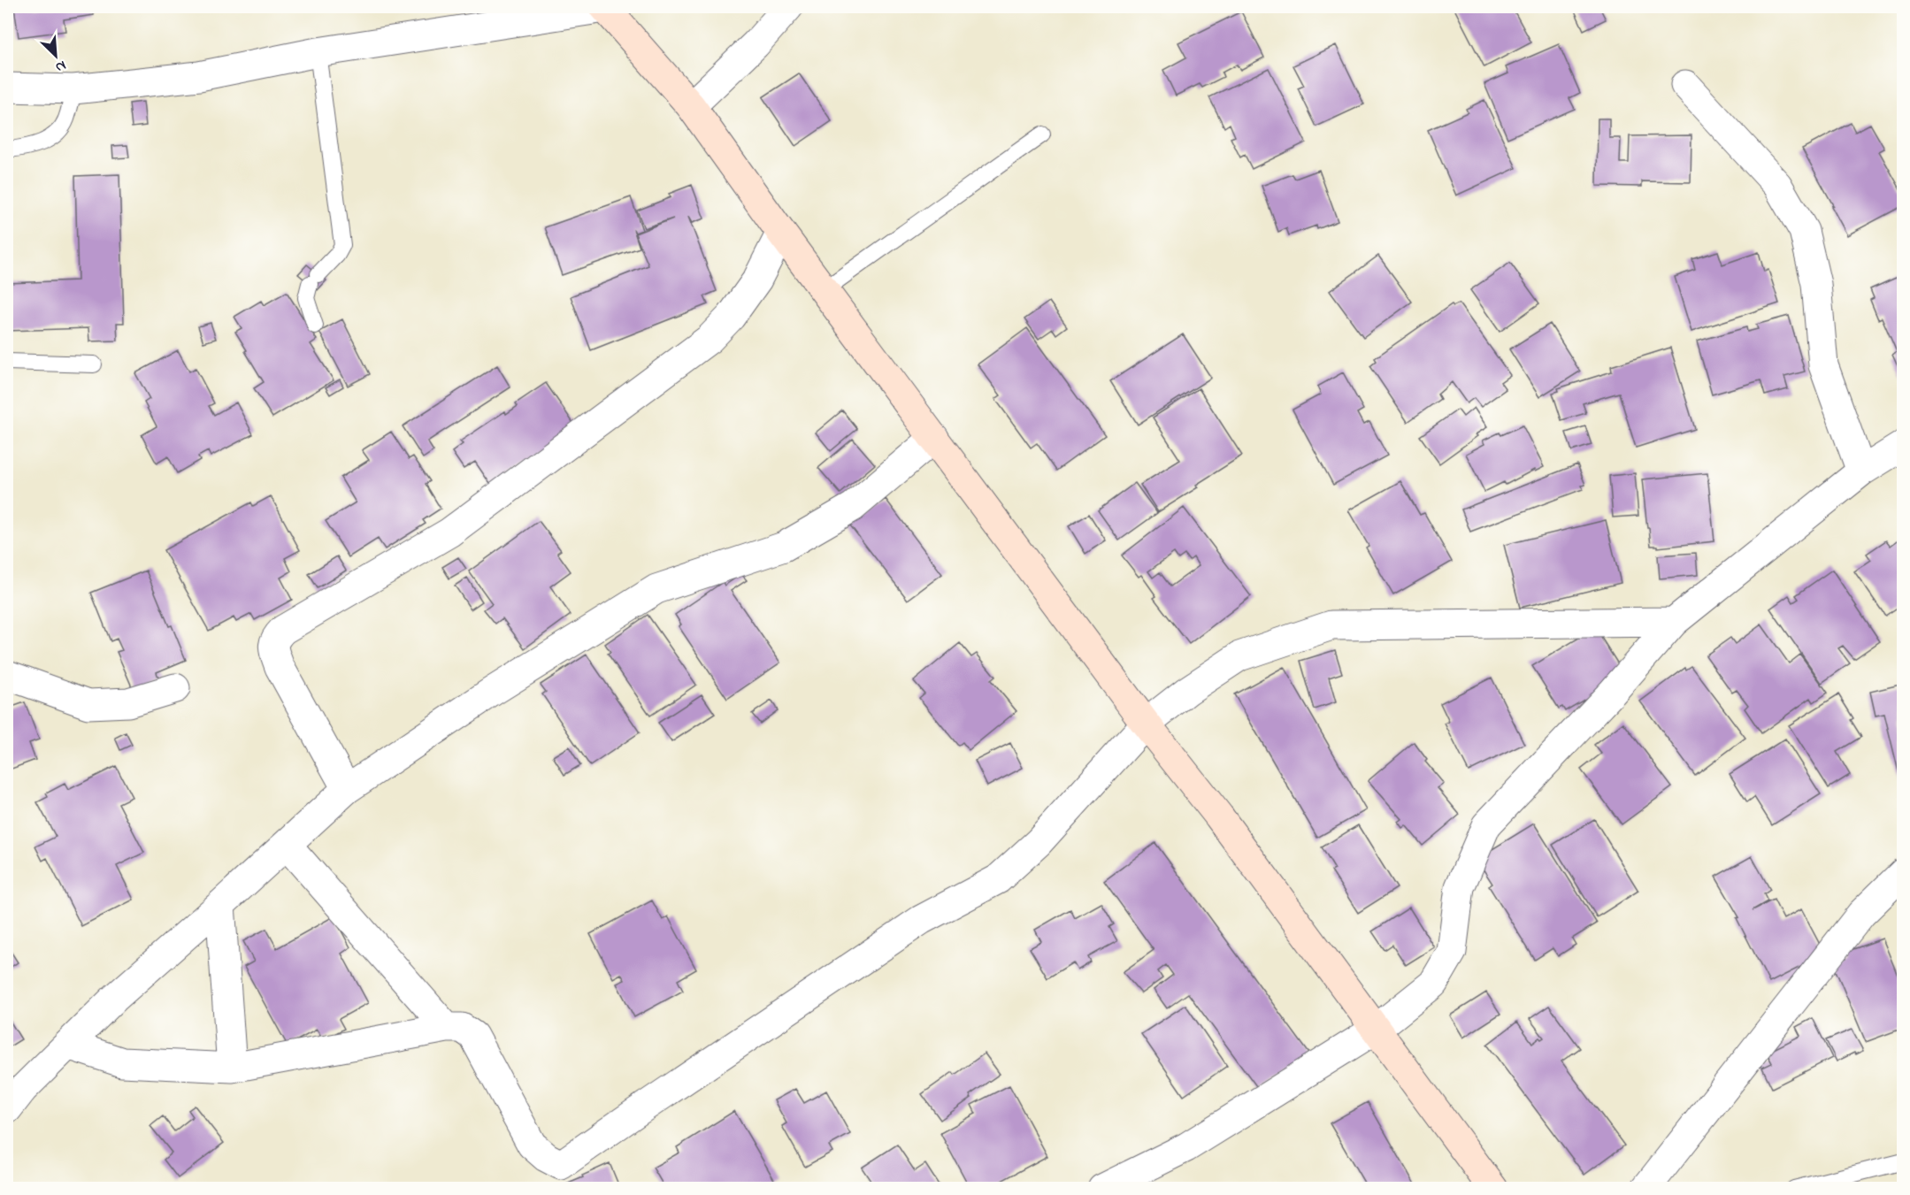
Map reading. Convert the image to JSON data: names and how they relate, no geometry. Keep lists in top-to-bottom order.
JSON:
{
  "north": "bottom right"
}
